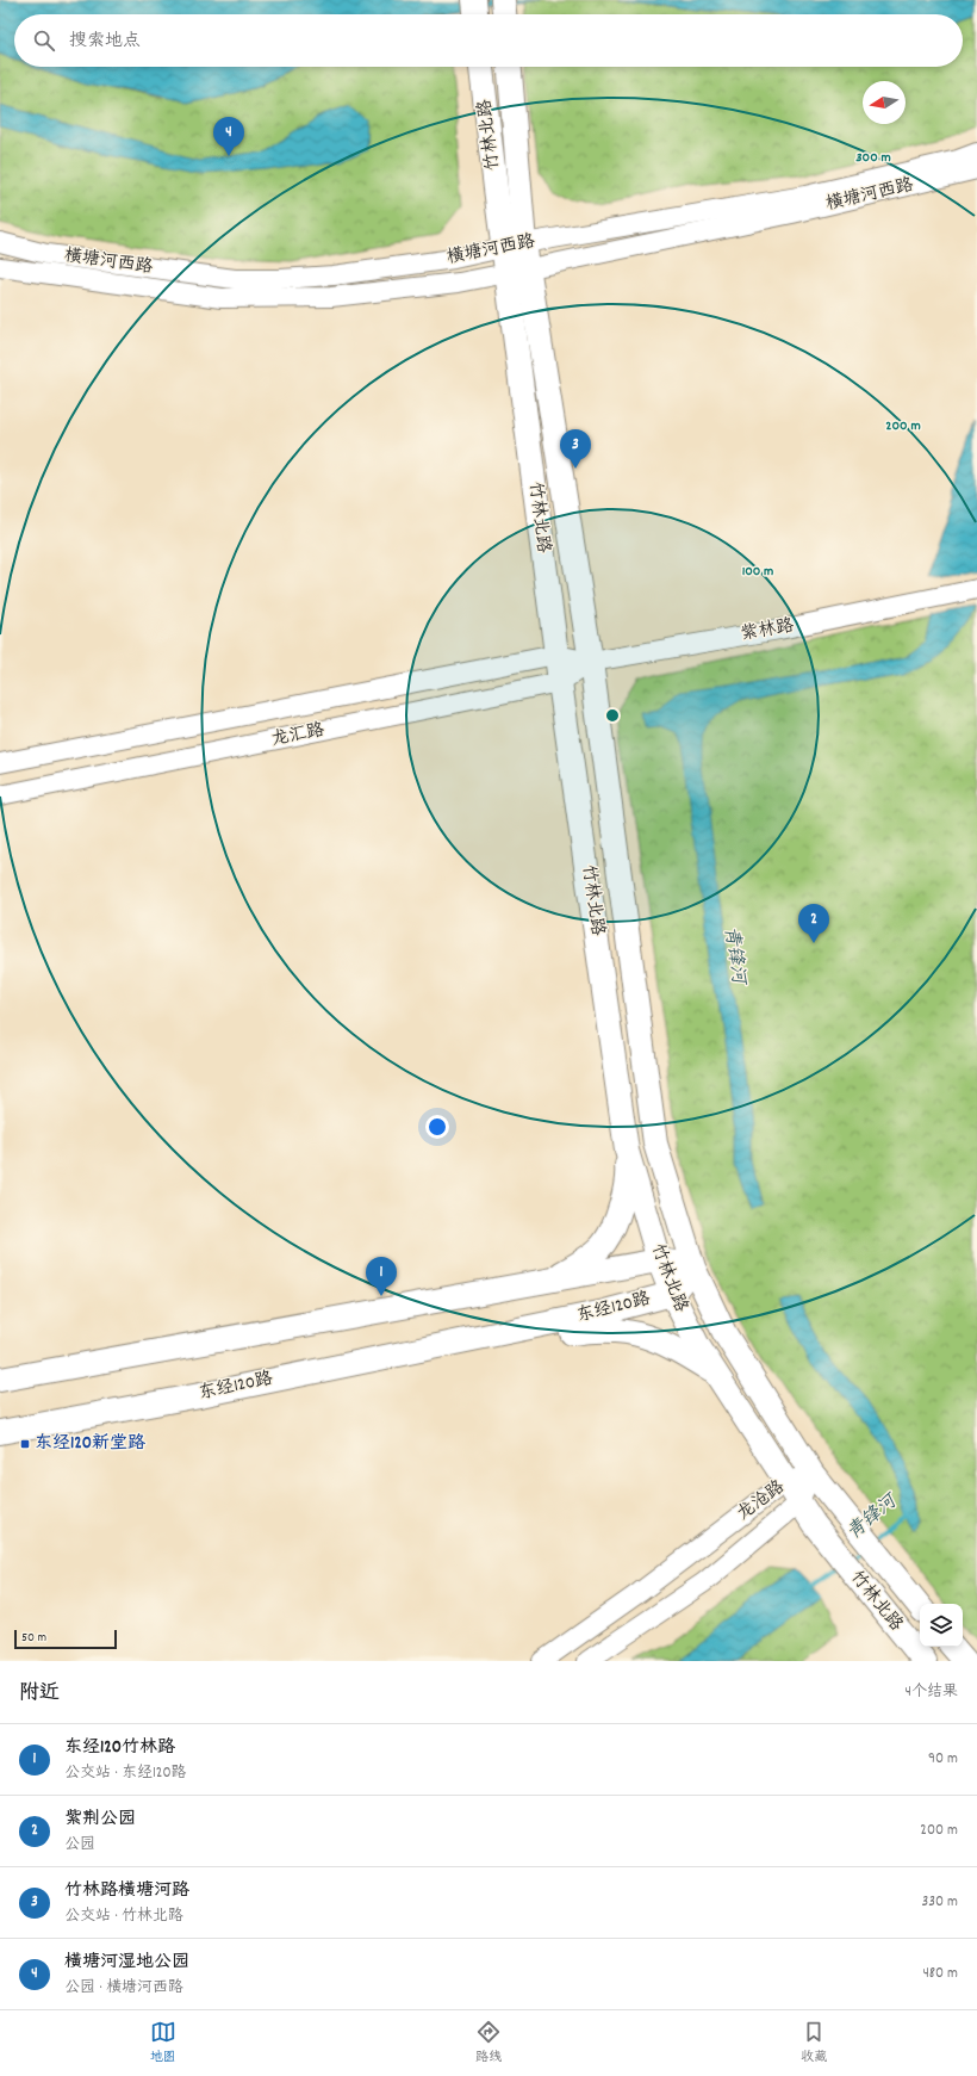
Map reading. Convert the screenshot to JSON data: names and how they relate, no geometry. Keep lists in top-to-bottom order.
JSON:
{
  "streets": {
    "main road": ["竹林北路", "东经120路"],
    "street": [
      "横塘河西路",
      "紫林路",
      "龙汇路",
      "龙沧路"
    ]
  },
  "crossings": [
    ["竹林北路", "横塘河西路"],
    ["竹林北路", "紫林路"],
    ["竹林北路", "龙汇路"],
    ["竹林北路", "东经120路"],
    ["竹林北路", "龙沧路"],
    ["紫林路", "龙汇路"]
  ],
  "water": ["青锋河"],
  "places": {
    "transit": ["东经120新堂路"]
  },
  "scale_bar": "50 m",
  "north": "left",
  "page": {
    "search": "搜索地点",
    "pins": [
      "4",
      "3",
      "2",
      "1"
    ],
    "scale": "50 m",
    "heading": ["附近", "4个结果"],
    "list": [
      {
        "mark": "1",
        "name": "东经120竹林路",
        "note": "公交站 · 东经120路",
        "value": "90 m"
      },
      {
        "mark": "2",
        "name": "紫荆公园",
        "note": "公园",
        "value": "200 m"
      },
      {
        "mark": "3",
        "name": "竹林路横塘河路",
        "note": "公交站 · 竹林北路",
        "value": "330 m"
      },
      {
        "mark": "4",
        "name": "横塘河湿地公园",
        "note": "公园 · 横塘河西路",
        "value": "480 m"
      }
    ],
    "nav": ["地图", "路线", "收藏"]
  },
  "rings": ["300 m", "200 m", "100 m"]
}
